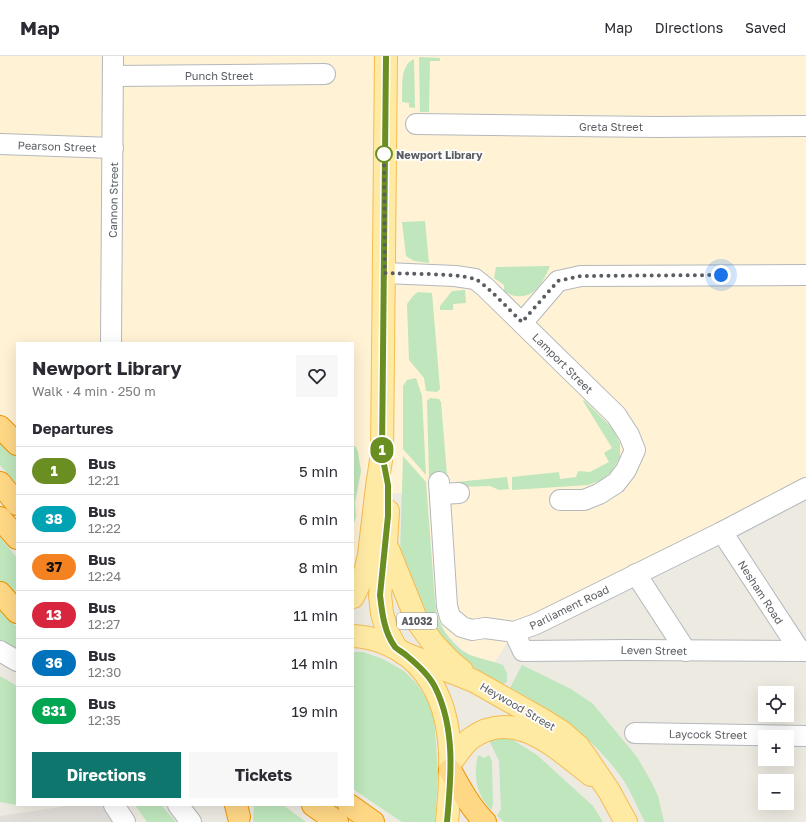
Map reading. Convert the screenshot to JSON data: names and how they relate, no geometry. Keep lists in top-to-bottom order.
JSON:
{
  "streets": {
    "main road": ["A1032", "Heywood Street"],
    "street": [
      "Punch Street",
      "Greta Street",
      "Pearson Street",
      "Cannon Street",
      "Lamport Street",
      "Nesham Road",
      "Parliament Road",
      "Leven Street",
      "Laycock Street"
    ]
  },
  "crossings": [
    ["Punch Street", "Cannon Street"],
    ["Pearson Street", "Cannon Street"],
    ["Nesham Road", "Parliament Road"],
    ["Nesham Road", "Leven Street"],
    ["Parliament Road", "Leven Street"],
    ["A1032", "Heywood Street"]
  ],
  "places": ["Newport Library"],
  "lines": ["bus line 1"],
  "page": {
    "header": "Map",
    "nav": ["Map", "Directions", "Saved"],
    "on_map": "1",
    "heading": [
      ["Newport Library", "Walk · 4 min · 250 m"],
      "Departures"
    ],
    "list": [
      {
        "mark": "1",
        "name": "Bus",
        "note": "12:21",
        "value": "5 min"
      },
      {
        "mark": "38",
        "name": "Bus",
        "note": "12:22",
        "value": "6 min"
      },
      {
        "mark": "37",
        "name": "Bus",
        "note": "12:24",
        "value": "8 min"
      },
      {
        "mark": "13",
        "name": "Bus",
        "note": "12:27",
        "value": "11 min"
      },
      {
        "mark": "36",
        "name": "Bus",
        "note": "12:30",
        "value": "14 min"
      },
      {
        "mark": "831",
        "name": "Bus",
        "note": "12:35",
        "value": "19 min"
      }
    ],
    "map_buttons": ["+", "−"],
    "buttons": ["Directions", "Tickets"]
  }
}
